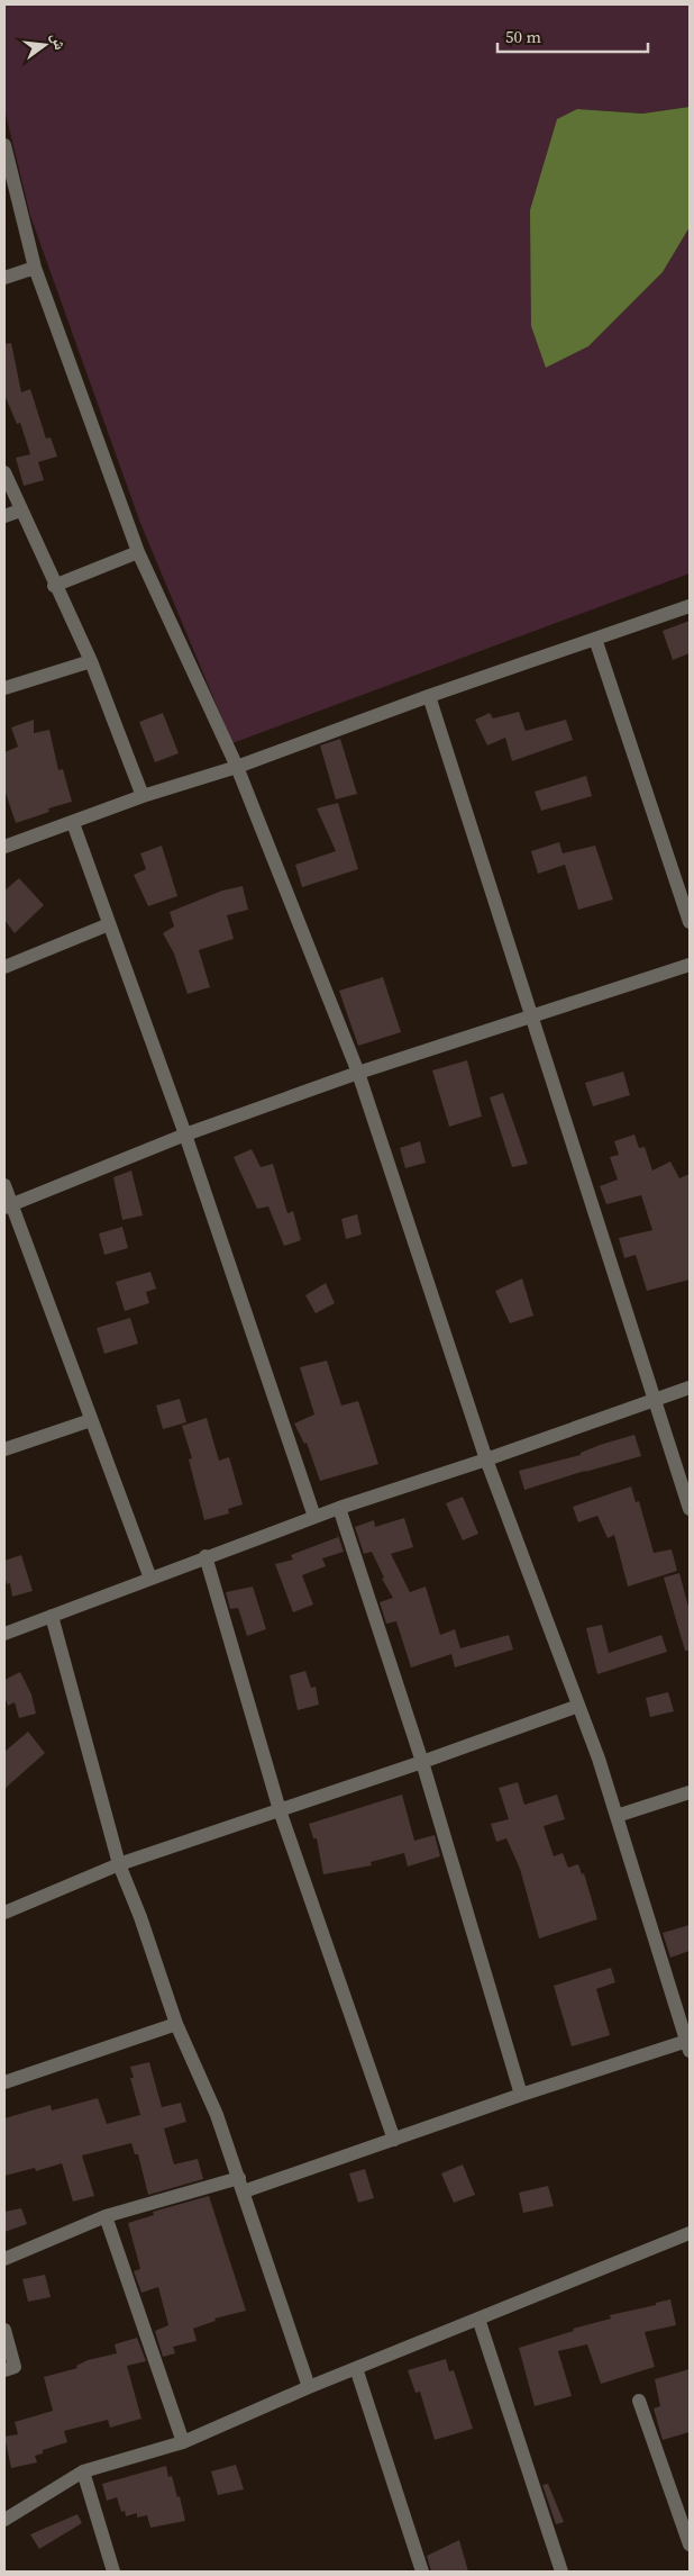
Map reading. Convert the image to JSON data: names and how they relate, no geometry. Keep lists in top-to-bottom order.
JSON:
{
  "scale_bar": "50 m",
  "north": "right"
}
